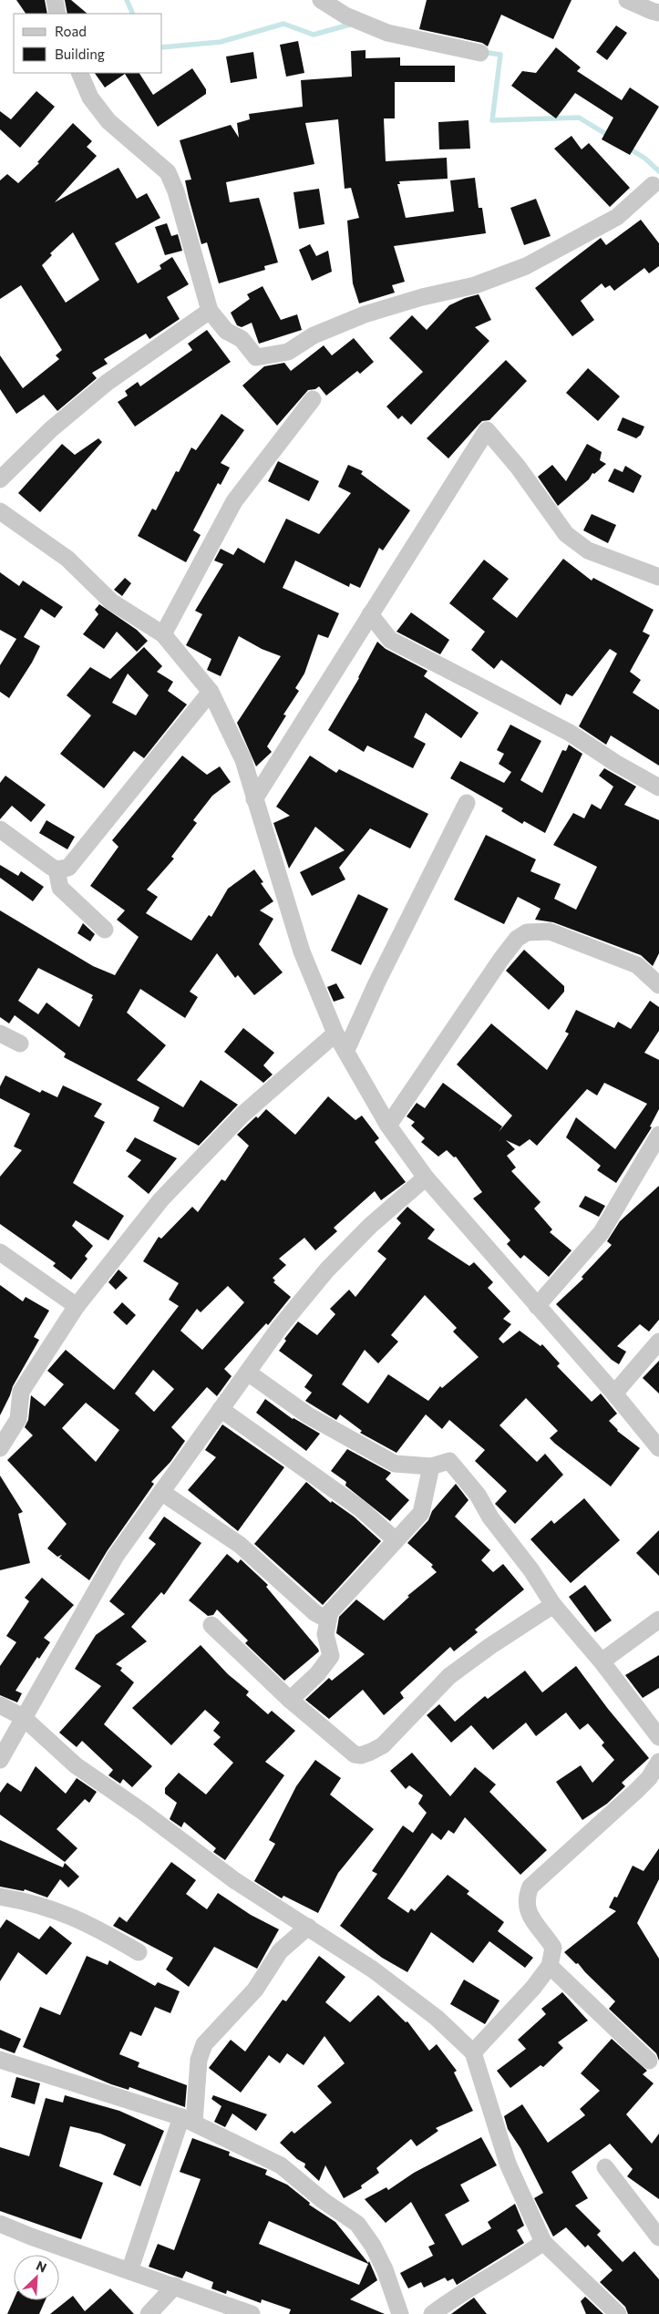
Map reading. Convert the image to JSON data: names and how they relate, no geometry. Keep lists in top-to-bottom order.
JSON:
{
  "legend": ["Road", "Building"],
  "north": "top right"
}
